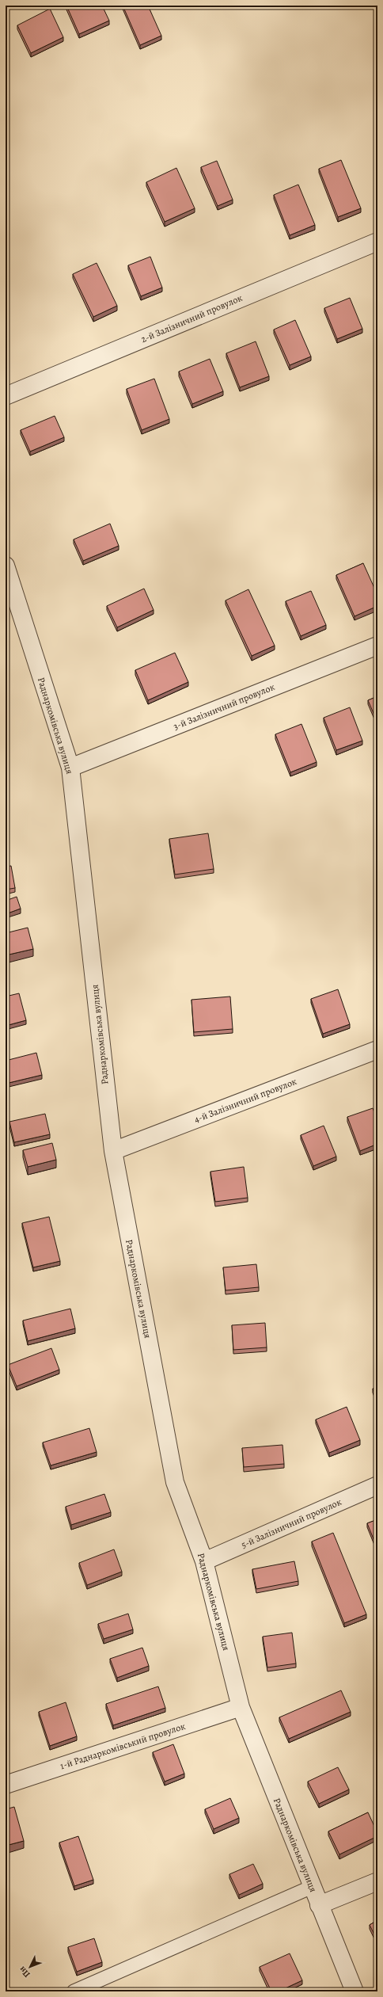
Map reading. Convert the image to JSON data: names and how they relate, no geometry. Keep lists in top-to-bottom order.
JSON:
{
  "streets": {
    "street": [
      "2-й Залізничний провулок",
      "3-й Залізничний провулок",
      "Раднаркомівська вулиця",
      "4-й Залізничний провулок",
      "5-й Залізничний провулок",
      "1-й Раднаркомівський провулок"
    ]
  },
  "crossings": [
    ["3-й Залізничний провулок", "Раднаркомівська вулиця"],
    ["Раднаркомівська вулиця", "4-й Залізничний провулок"],
    ["Раднаркомівська вулиця", "5-й Залізничний провулок"],
    ["Раднаркомівська вулиця", "1-й Раднаркомівський провулок"]
  ],
  "north": "bottom left"
}
